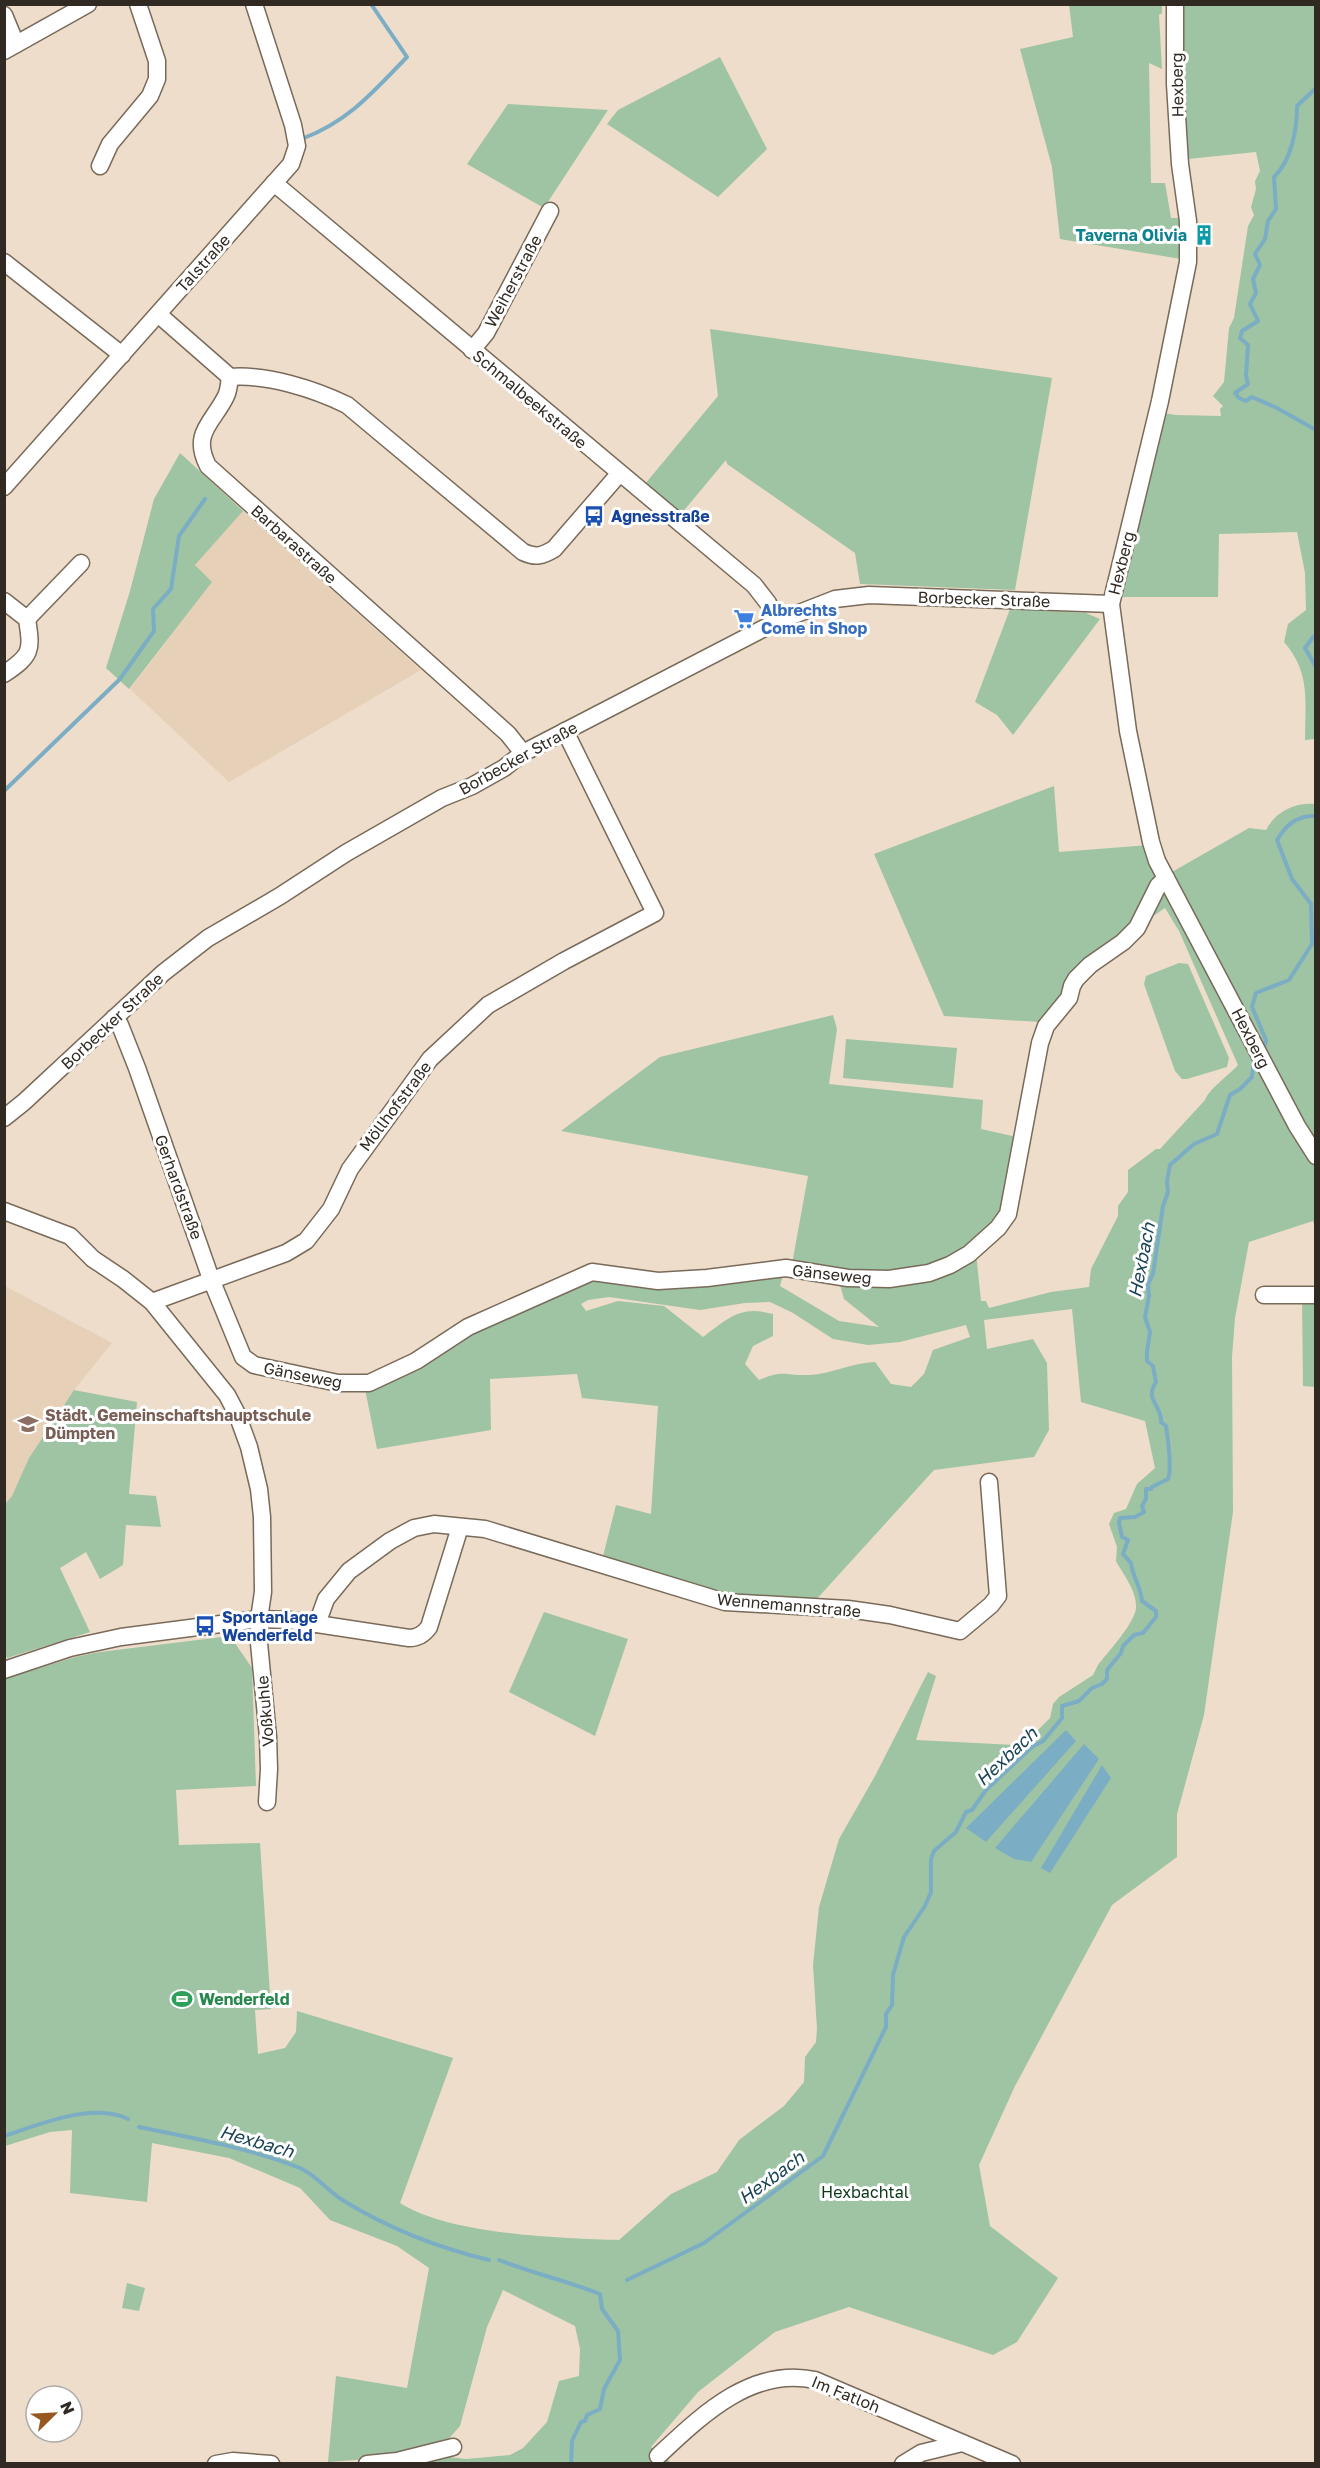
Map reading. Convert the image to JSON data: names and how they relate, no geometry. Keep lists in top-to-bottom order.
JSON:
{
  "streets": {
    "street": [
      "Hexberg",
      "Talstraße",
      "Weiherstraße",
      "Schmalbeekstraße",
      "Barbarastraße",
      "Borbecker Straße",
      "Möllhofstraße",
      "Gerhardstraße",
      "Gänseweg",
      "Wennemannstraße",
      "Voßkuhle",
      "Im Fatloh"
    ]
  },
  "crossings": [
    ["Hexberg", "Borbecker Straße"],
    ["Hexberg", "Gänseweg"],
    ["Talstraße", "Schmalbeekstraße"],
    ["Weiherstraße", "Schmalbeekstraße"],
    ["Schmalbeekstraße", "Borbecker Straße"],
    ["Barbarastraße", "Borbecker Straße"],
    ["Borbecker Straße", "Möllhofstraße"],
    ["Borbecker Straße", "Gerhardstraße"],
    ["Möllhofstraße", "Gerhardstraße"],
    ["Möllhofstraße", "Voßkuhle"],
    ["Gerhardstraße", "Gänseweg"]
  ],
  "water": ["Hexbach"],
  "parks": ["Hexbachtal"],
  "places": {
    "building": ["Taverna Olivia"],
    "bus stop": ["Agnesstraße", "Sportanlage Wenderfeld"],
    "supermarket": ["Albrechts Come in Shop"],
    "school or university": ["Städt. Gemeinschaftshauptschule Dümpten"],
    "sports": ["Wenderfeld"]
  },
  "north": "top right"
}
